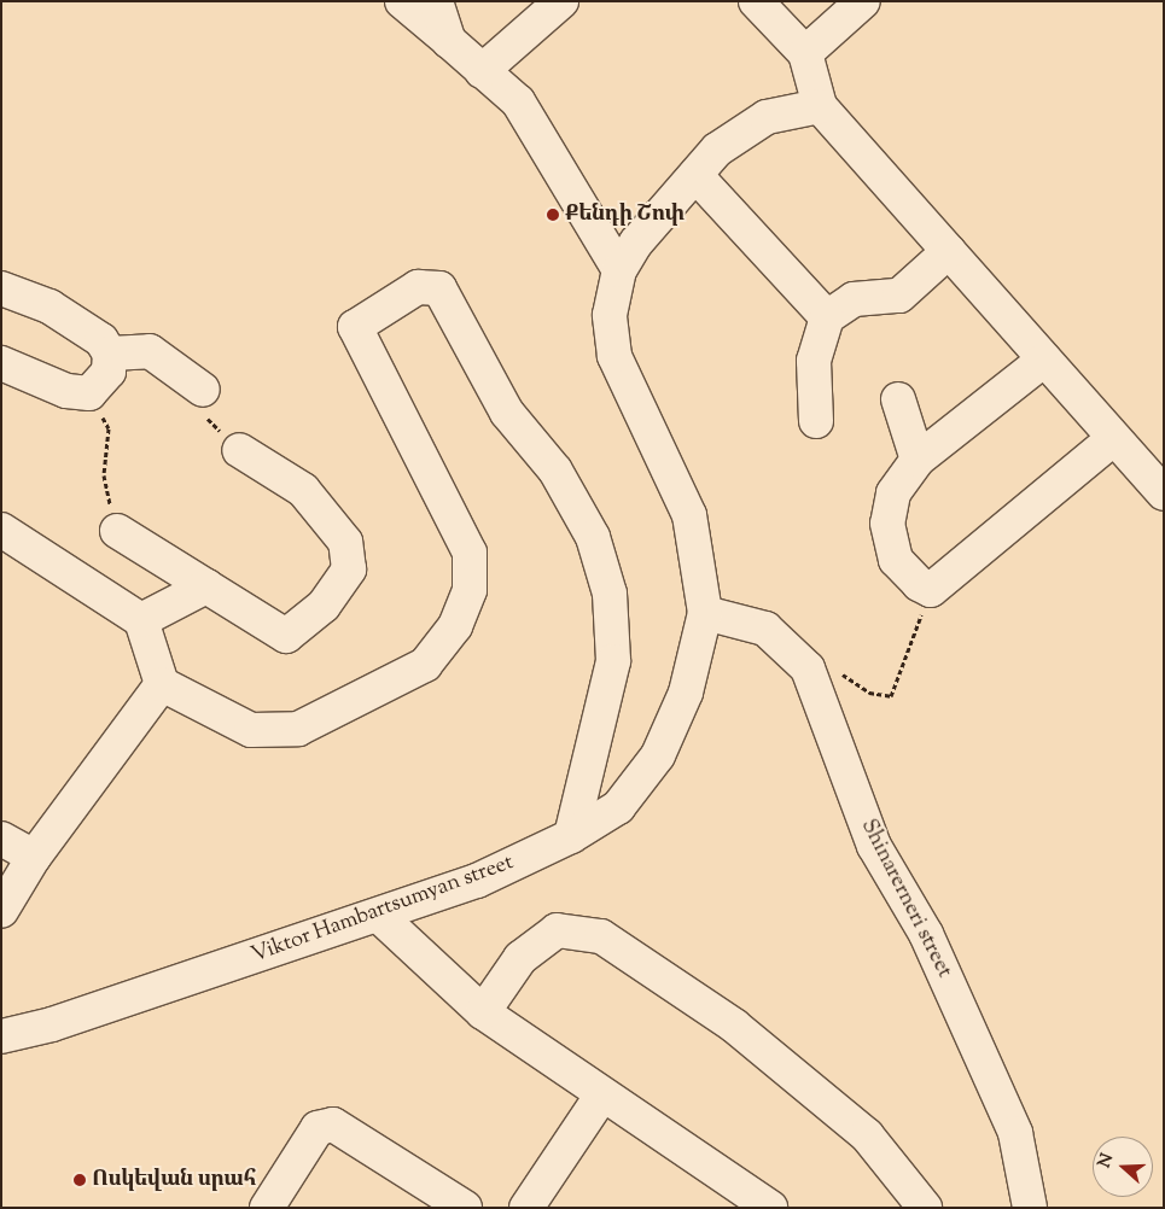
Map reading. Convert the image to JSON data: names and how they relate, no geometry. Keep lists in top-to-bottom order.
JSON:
{
  "streets": {
    "street": ["Shinarerneri street", "Viktor Hambartsumyan street"]
  },
  "crossings": [
    ["Shinarerneri street", "Viktor Hambartsumyan street"]
  ],
  "places": ["Քենդի Շոփ", "Ոսկեվան սրահ"],
  "north": "left"
}
